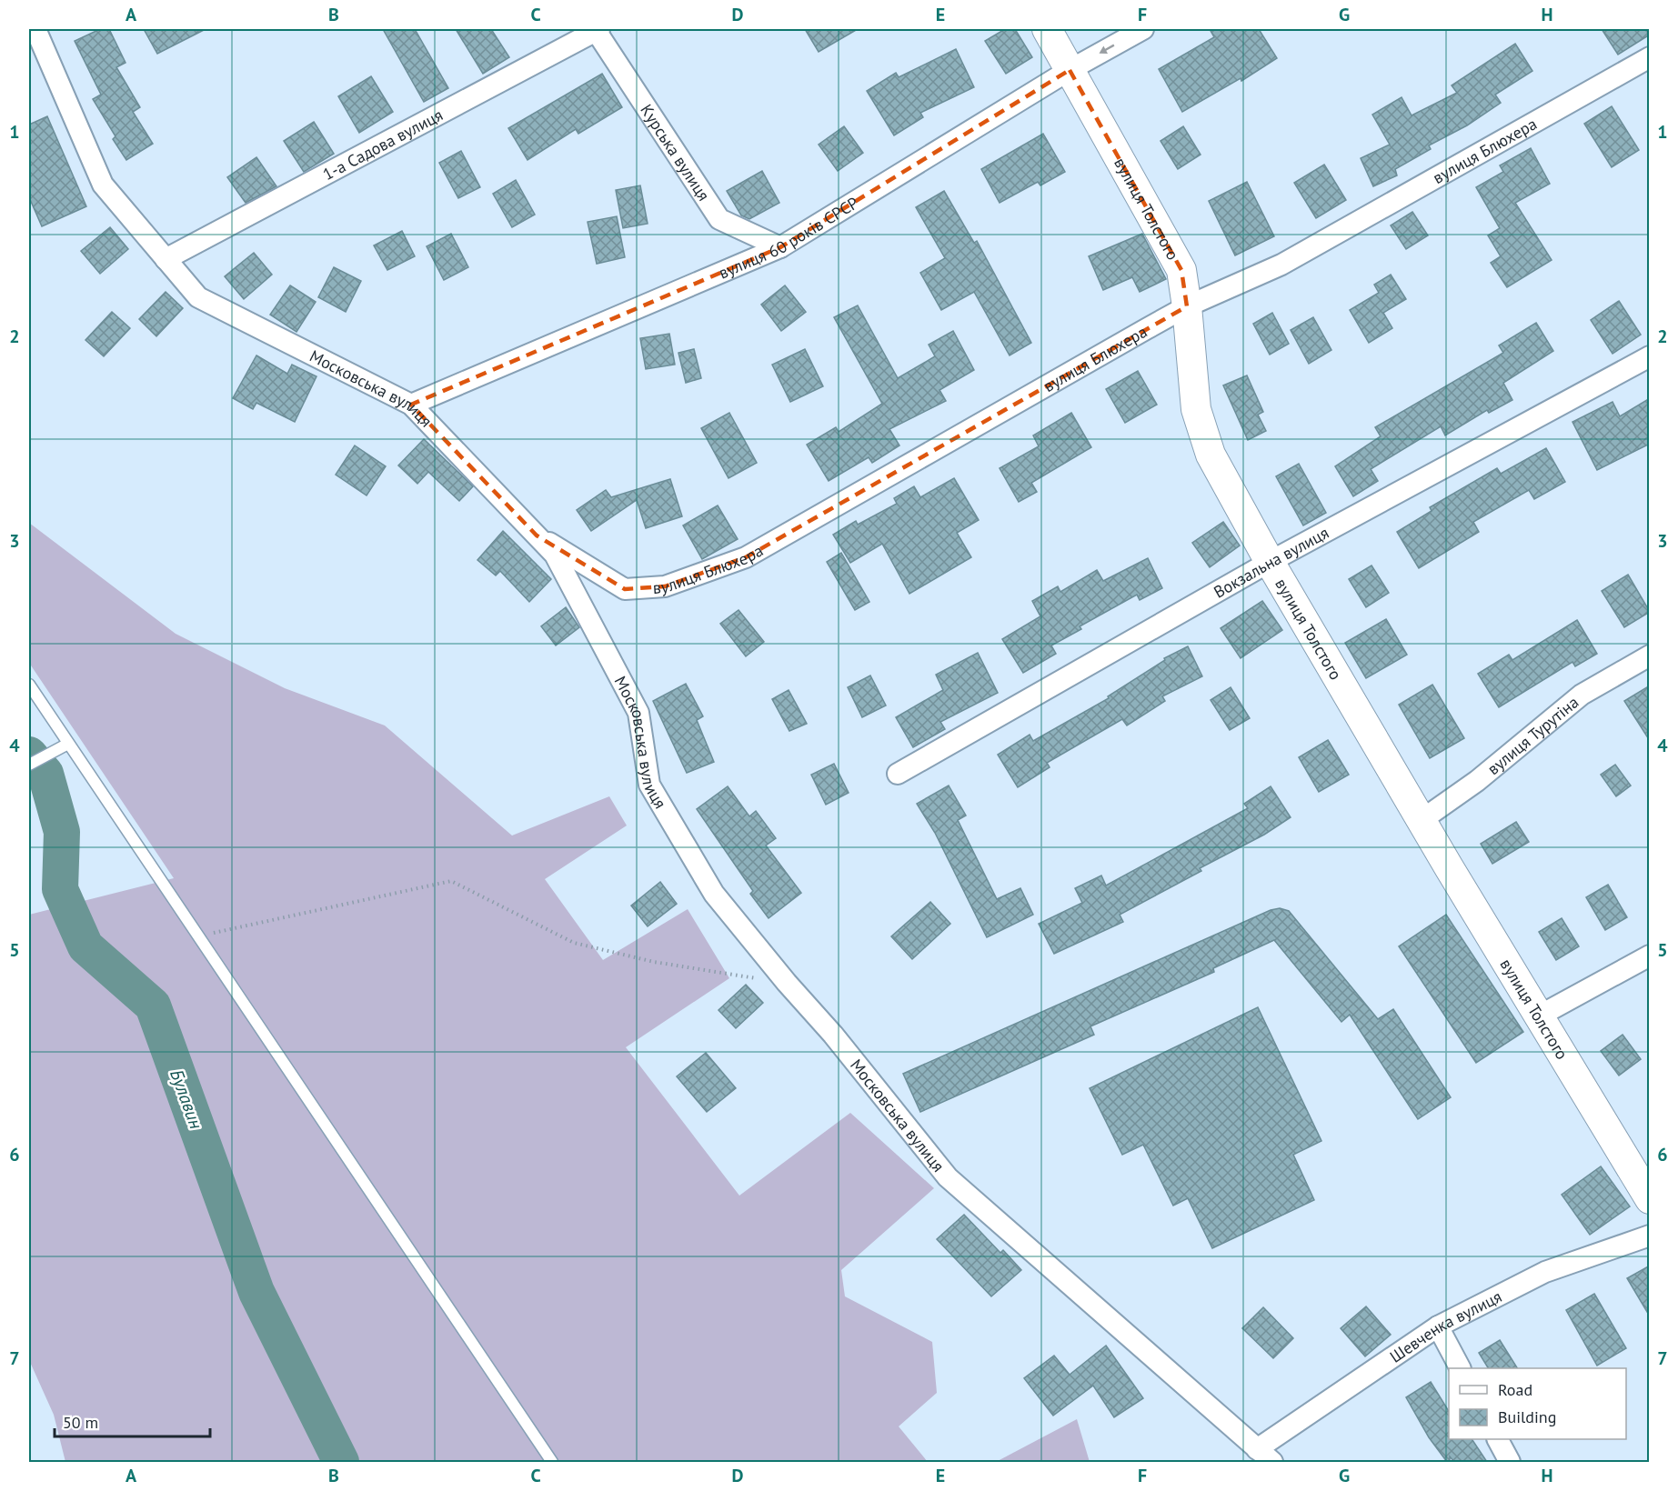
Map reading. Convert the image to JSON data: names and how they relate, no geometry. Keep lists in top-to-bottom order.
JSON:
{
  "streets": {
    "street": [
      "1-а Садова вулиця",
      "вулиця Блюхера",
      "Курська вулиця",
      "вулиця Толстого",
      "вулиця 60 років СРСР",
      "Московська вулиця",
      "Вокзальна вулиця",
      "вулиця Турутіна",
      "Шевченка вулиця"
    ]
  },
  "crossings": [
    ["1-а Садова вулиця", "Курська вулиця"],
    ["1-а Садова вулиця", "Московська вулиця"],
    ["вулиця Блюхера", "вулиця Толстого"],
    ["вулиця Блюхера", "Московська вулиця"],
    ["Курська вулиця", "вулиця 60 років СРСР"],
    ["вулиця Толстого", "вулиця 60 років СРСР"],
    ["вулиця Толстого", "Вокзальна вулиця"],
    ["вулиця Толстого", "вулиця Турутіна"],
    ["вулиця 60 років СРСР", "Московська вулиця"],
    ["Московська вулиця", "Шевченка вулиця"]
  ],
  "water": ["Булавин"],
  "legend": ["Road", "Building"],
  "scale_bar": "50 m",
  "grid": {
    "columns": [
      "A",
      "B",
      "C",
      "D",
      "E",
      "F",
      "G",
      "H"
    ],
    "rows": [
      "1",
      "2",
      "3",
      "4",
      "5",
      "6",
      "7"
    ]
  }
}
